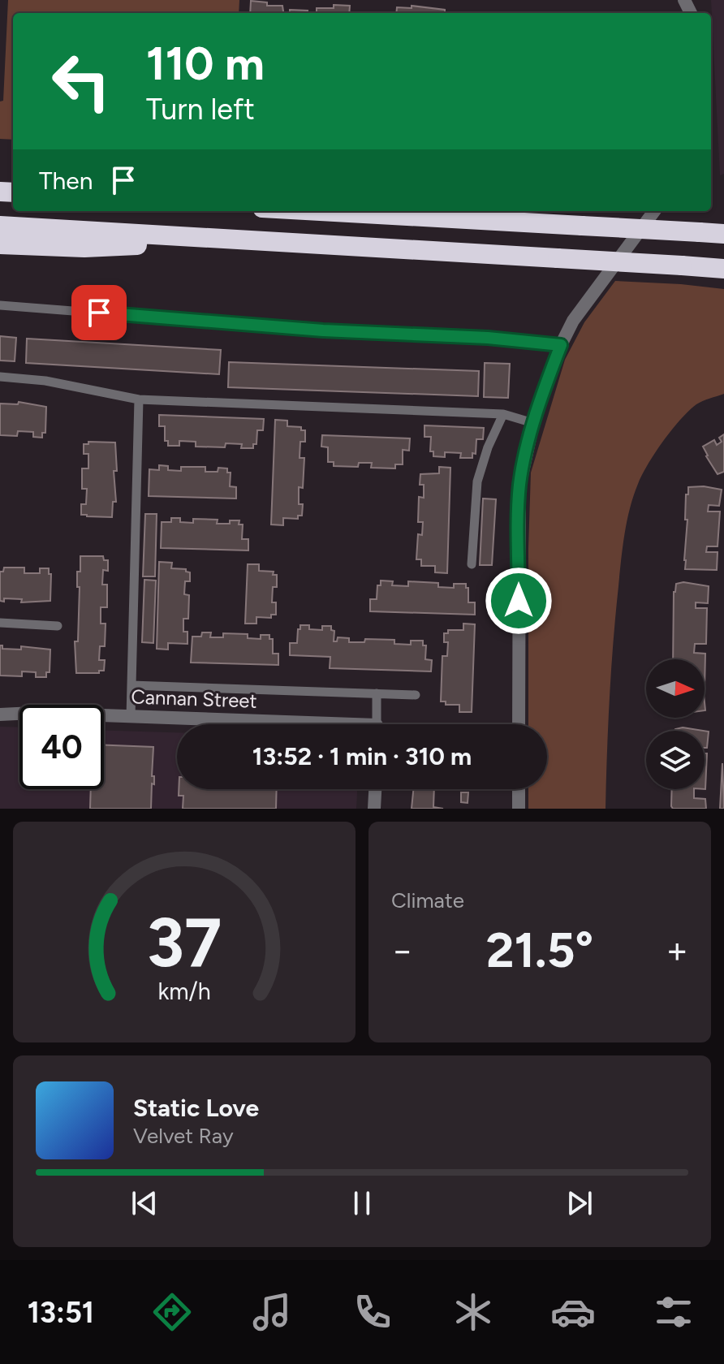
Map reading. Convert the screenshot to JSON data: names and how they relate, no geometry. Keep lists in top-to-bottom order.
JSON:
{
  "streets": {
    "street": ["Cannan Street"]
  },
  "north": "right",
  "page": {
    "turn": ["110 m", "Turn left"],
    "then": "Then",
    "limit": "40",
    "trip": "13:52 · 1 min · 310 m",
    "tile": "Climate",
    "heat": ["−", "21.5°", "+"],
    "song": ["Static Love", "Velvet Ray"],
    "tabs": "13:51",
    "gauge": ["37", "km/h"]
  }
}
